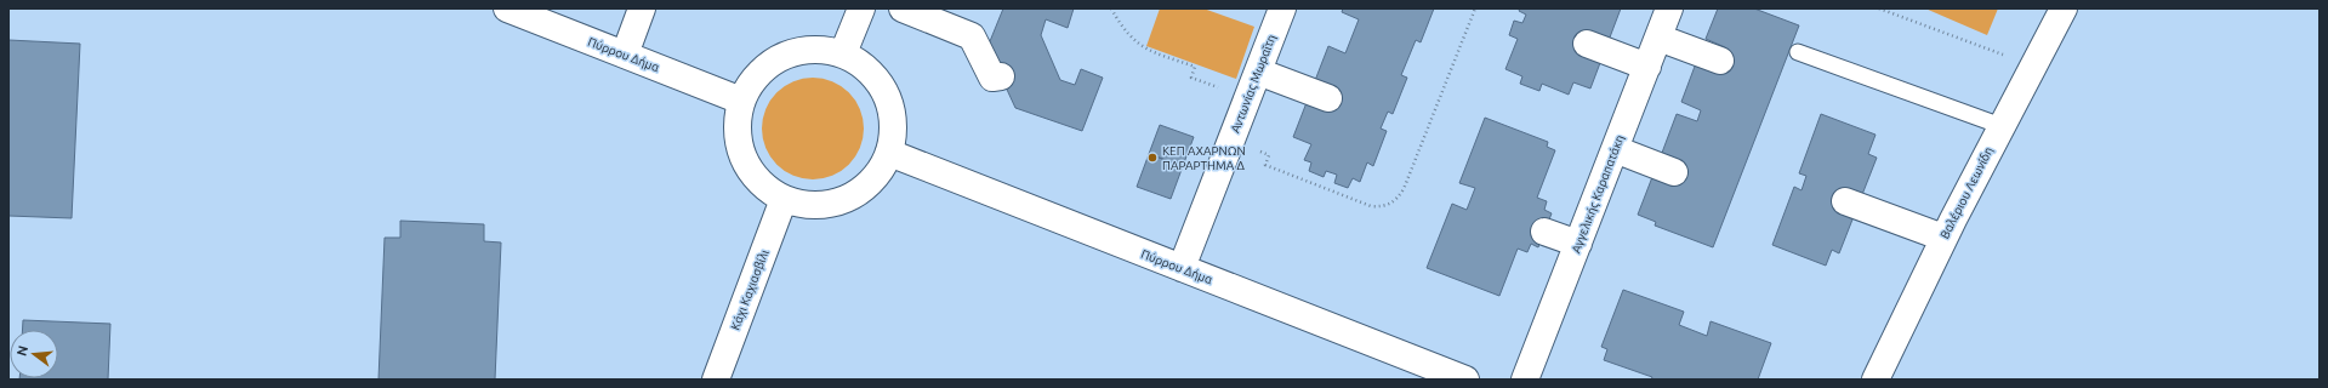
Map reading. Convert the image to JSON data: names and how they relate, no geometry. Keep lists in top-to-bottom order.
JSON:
{
  "streets": {
    "street": [
      "Πύρρου Δήμα",
      "Αντωνίας Μωραΐτη",
      "Βαλέριου Λεωνίδη",
      "Αγγελικής Καραπατάκη",
      "Κάχι Καχιασβίλι"
    ]
  },
  "crossings": [
    ["Πύρρου Δήμα", "Αντωνίας Μωραΐτη"],
    ["Πύρρου Δήμα", "Κάχι Καχιασβίλι"]
  ],
  "places": ["ΚΕΠ ΑΧΑΡΝΩΝ ΠΑΡΑΡΤΗΜΑ Δ"],
  "north": "left"
}
